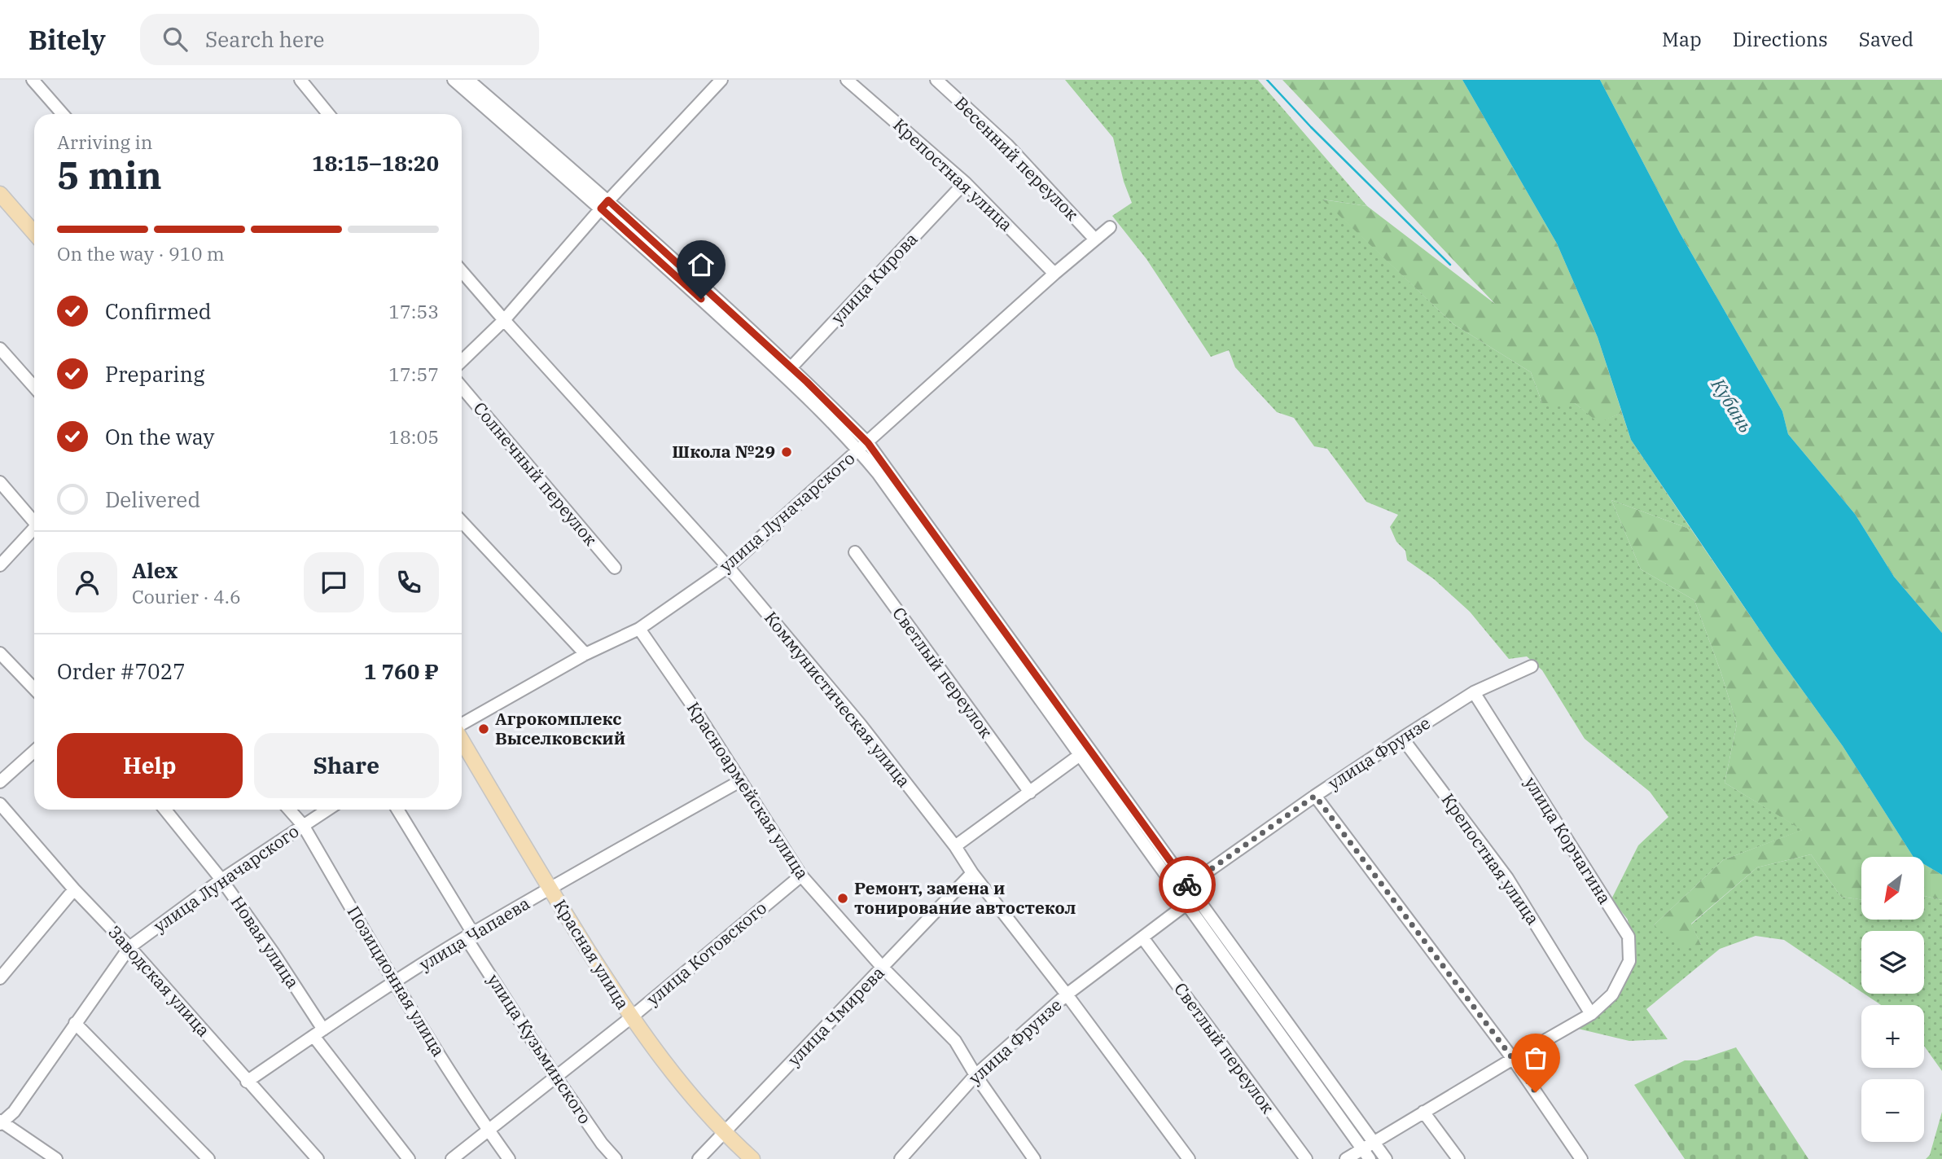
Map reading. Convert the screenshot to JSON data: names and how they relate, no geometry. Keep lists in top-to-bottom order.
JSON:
{
  "streets": {
    "main road": ["Красная улица"],
    "street": [
      "Весенний переулок",
      "Крепостная улица",
      "улица Кирова",
      "Солнечный переулок",
      "улица Луначарского",
      "Светлый переулок",
      "Коммунистическая улица",
      "улица Фрунзе",
      "Красноармейская улица",
      "улица Корчагина",
      "улица Чапаева",
      "Новая улица",
      "улица Котовского",
      "Заводская улица",
      "Позиционная улица",
      "улица Чмирева",
      "улица Кузьминского"
    ]
  },
  "crossings": [
    ["Весенний переулок", "улица Луначарского"],
    ["Крепостная улица", "улица Кирова"],
    ["Крепостная улица", "улица Луначарского"],
    ["Крепостная улица", "улица Фрунзе"],
    ["Крепостная улица", "улица Корчагина"],
    ["улица Луначарского", "Коммунистическая улица"],
    ["улица Луначарского", "Красноармейская улица"],
    ["улица Луначарского", "Новая улица"],
    ["улица Луначарского", "Заводская улица"],
    ["улица Луначарского", "Позиционная улица"],
    ["Светлый переулок", "улица Фрунзе"],
    ["Коммунистическая улица", "улица Фрунзе"],
    ["Коммунистическая улица", "улица Чмирева"],
    ["улица Фрунзе", "Красноармейская улица"],
    ["улица Фрунзе", "улица Корчагина"],
    ["Красноармейская улица", "улица Чапаева"],
    ["Красноармейская улица", "улица Котовского"],
    ["Красноармейская улица", "улица Чмирева"],
    ["улица Чапаева", "Новая улица"],
    ["улица Чапаева", "Красная улица"],
    ["улица Чапаева", "Заводская улица"],
    ["улица Чапаева", "Позиционная улица"],
    ["улица Чапаева", "улица Кузьминского"],
    ["улица Котовского", "Красная улица"],
    ["улица Котовского", "Позиционная улица"],
    ["улица Котовского", "улица Кузьминского"],
    ["Красная улица", "улица Чмирева"]
  ],
  "water": ["Кубань"],
  "places": ["Школа №29", "Агрокомплекс Выселковский", "Ремонт, замена и тонирование автостекол"],
  "north": "bottom left",
  "page": {
    "header": "Bitely",
    "search": "Search here",
    "nav": ["Map", "Directions", "Saved"],
    "heading": ["5 min", "Arriving in", "18:15–18:20"],
    "panel": [
      "Alex",
      "Courier · 4.6",
      "Order #7027",
      "1 760 ₽"
    ],
    "bar": "On the way · 910 m",
    "list": [
      ["Confirmed", "17:53"],
      ["Preparing", "17:57"],
      ["On the way", "18:05"],
      "Delivered"
    ],
    "buttons": ["Help", "Share"],
    "map_buttons": ["+", "−"]
  }
}
